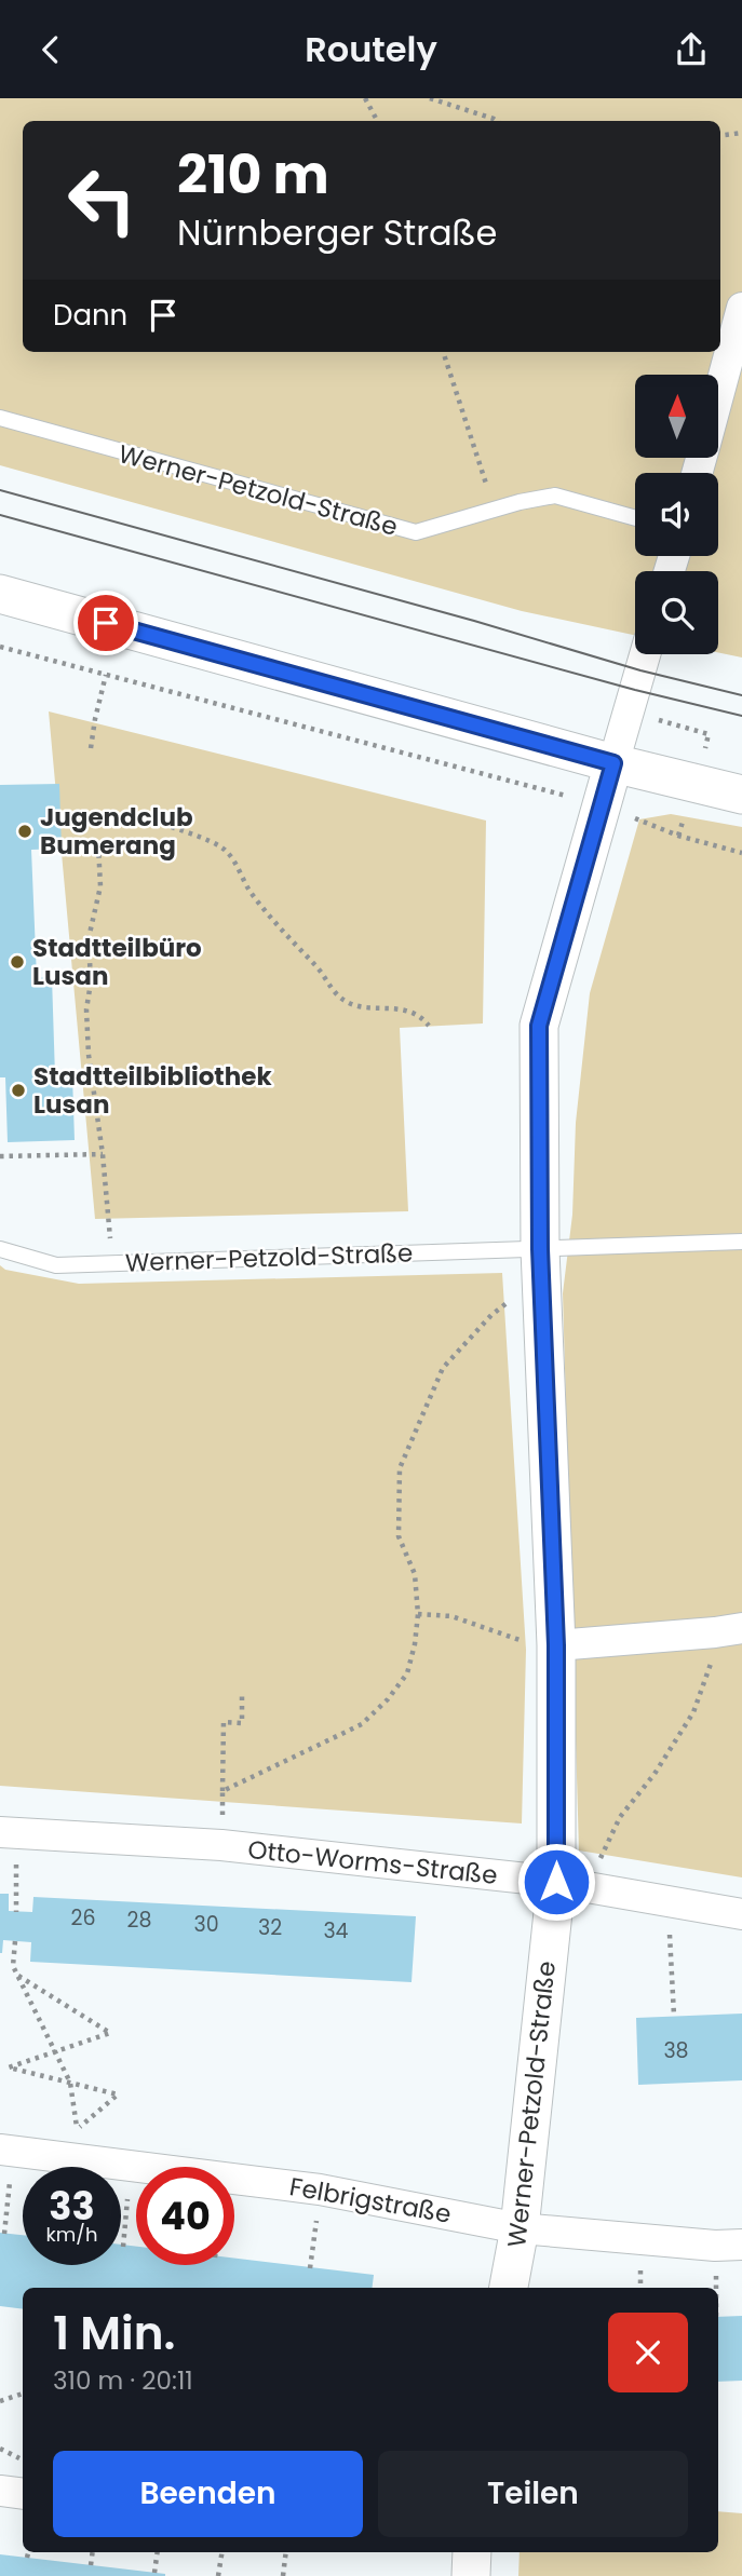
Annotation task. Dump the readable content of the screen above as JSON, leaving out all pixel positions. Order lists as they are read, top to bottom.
{
  "streets": {
    "street": ["Werner-Petzold-Straße", "Otto-Worms-Straße", "Felbrigstraße"]
  },
  "crossings": [
    ["Werner-Petzold-Straße", "Otto-Worms-Straße"],
    ["Werner-Petzold-Straße", "Felbrigstraße"]
  ],
  "places": ["Jugendclub Bumerang", "Stadtteilbüro Lusan", "Stadtteilbibliothek Lusan"],
  "house_numbers": [
    "26",
    "28",
    "30",
    "32",
    "34",
    "38"
  ],
  "north": "top",
  "page": {
    "header": "Routely",
    "turn": ["210 m", "Nürnberger Straße"],
    "then": "Dann",
    "speed": "33 km/h",
    "limit": "40",
    "heading": ["1 Min.", "310 m · 20:11"],
    "buttons": ["Beenden", "Teilen"]
  }
}
